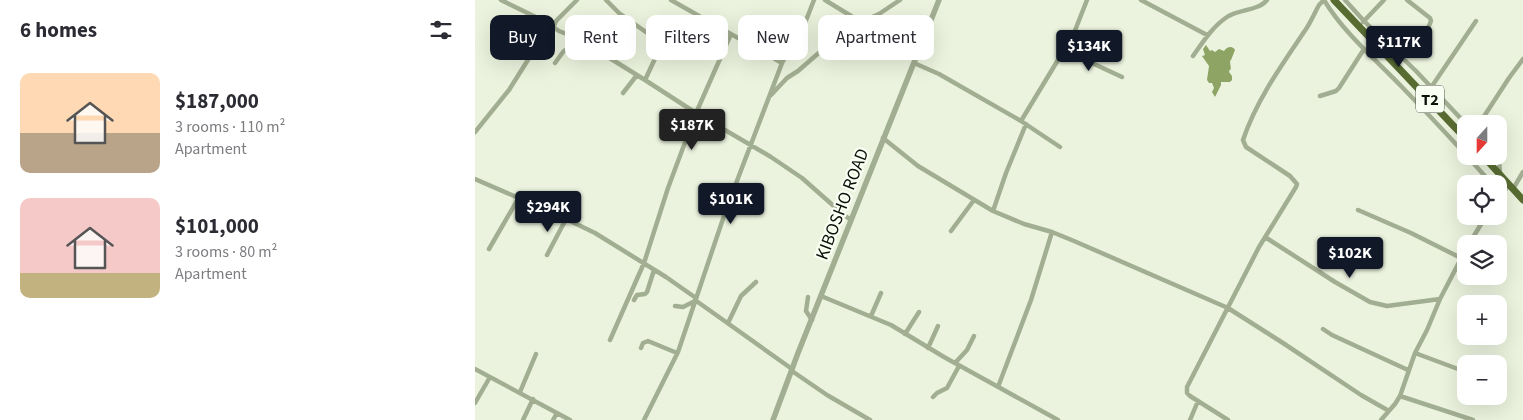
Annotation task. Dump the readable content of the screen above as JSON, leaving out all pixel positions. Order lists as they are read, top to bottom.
{
  "streets": {
    "highway": ["T2"],
    "street": ["KIBOSHO ROAD"]
  },
  "north": "bottom",
  "page": {
    "heading": "6 homes",
    "chip": [
      "Buy",
      "Rent",
      "Filters",
      "New",
      "Apartment"
    ],
    "price": [
      "$117K",
      "$134K",
      "$187K",
      "$101K",
      "$294K",
      "$102K"
    ],
    "list": [
      {
        "name": "$187,000",
        "note": "3 rooms · 110 m² · Apartment"
      },
      {
        "name": "$101,000",
        "note": "3 rooms · 80 m² · Apartment"
      }
    ],
    "map_buttons": ["+", "−"]
  }
}
